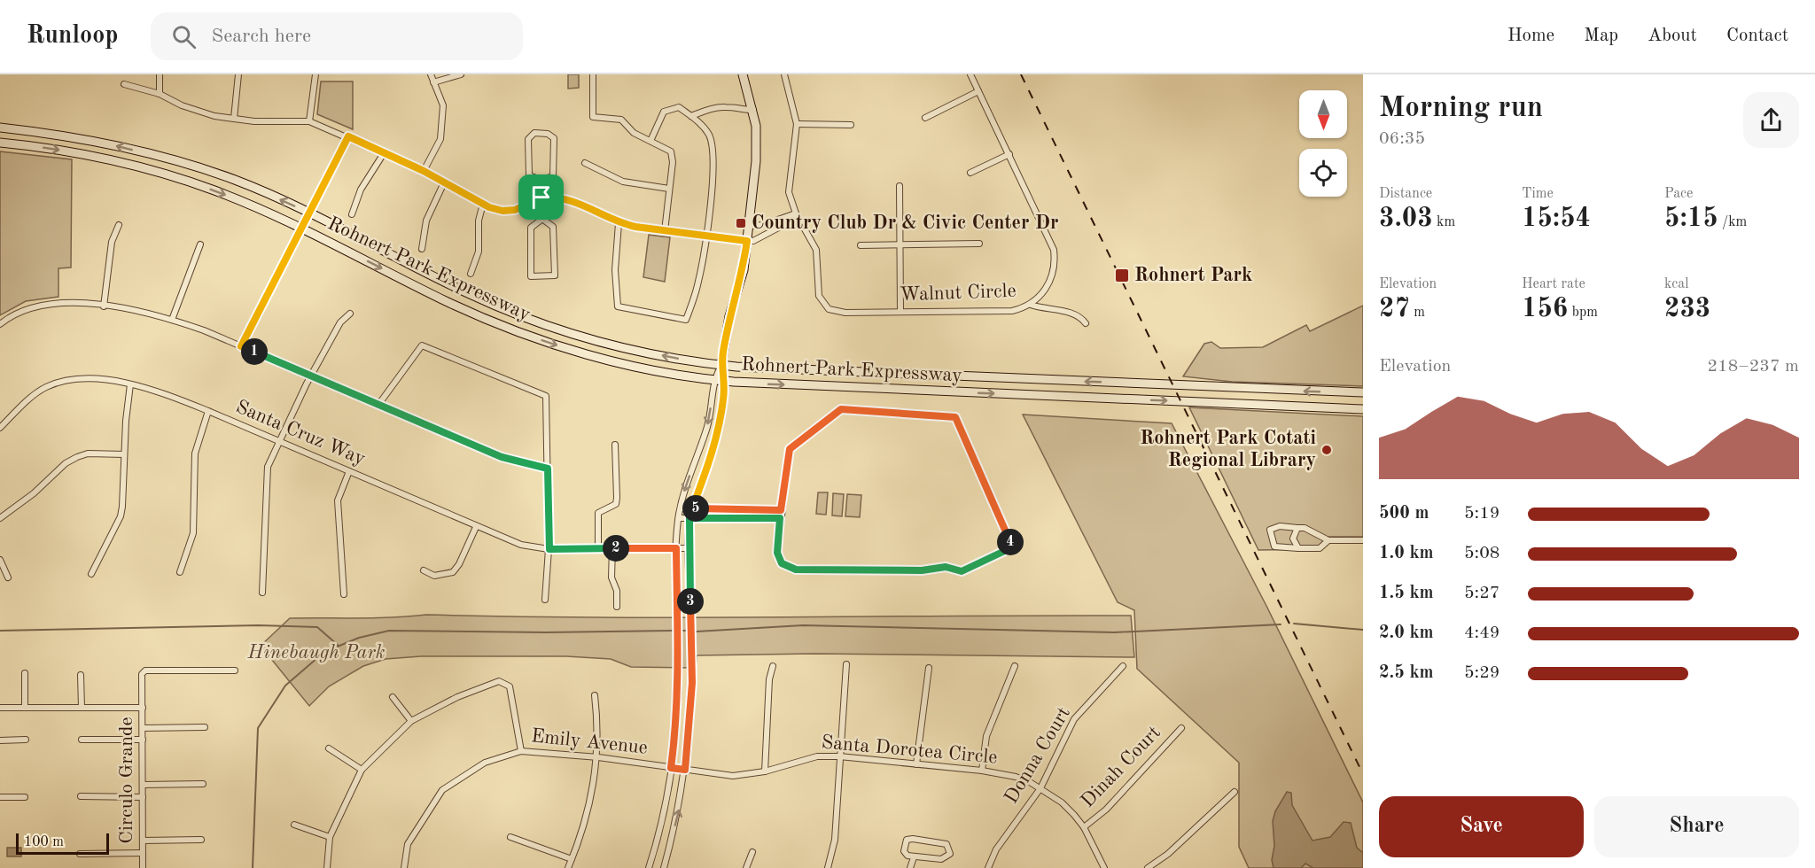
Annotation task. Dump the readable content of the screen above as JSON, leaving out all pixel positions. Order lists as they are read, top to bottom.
{
  "streets": {
    "main road": ["Rohnert Park Expressway"],
    "street": [
      "Walnut Circle",
      "Santa Cruz Way",
      "Emily Avenue",
      "Santa Dorotea Circle",
      "Donna Court",
      "Dinah Court",
      "Circulo Grande"
    ]
  },
  "crossings": [
    ["Emily Avenue", "Santa Dorotea Circle"],
    ["Santa Dorotea Circle", "Donna Court"],
    ["Santa Dorotea Circle", "Dinah Court"]
  ],
  "parks": ["Hinebaugh Park"],
  "places": {
    "transit": ["Country Club Dr & Civic Center Dr", "Rohnert Park"],
    "other": ["Rohnert Park Cotati Regional Library"]
  },
  "scale_bar": "100 m",
  "north": "bottom",
  "page": {
    "header": "Runloop",
    "search": "Search here",
    "nav": [
      "Home",
      "Map",
      "About",
      "Contact"
    ],
    "heading": ["Morning run", "06:35"],
    "stats": [
      ["Distance", "3.03 km"],
      ["Time", "15:54"],
      ["Pace", "5:15 /km"],
      ["Elevation", "27 m"],
      ["Heart rate", "156 bpm"],
      ["kcal", "233"]
    ],
    "pins": [
      "1",
      "5",
      "4",
      "2",
      "3"
    ],
    "chart": ["Elevation", "218–237 m"],
    "list": [
      {
        "name": "500 m",
        "note": "5:19"
      },
      {
        "name": "1.0 km",
        "note": "5:08"
      },
      {
        "name": "1.5 km",
        "note": "5:27"
      },
      {
        "name": "2.0 km",
        "note": "4:49"
      },
      {
        "name": "2.5 km",
        "note": "5:29"
      }
    ],
    "buttons": ["Save", "Share"],
    "scale": "100 m"
  }
}
